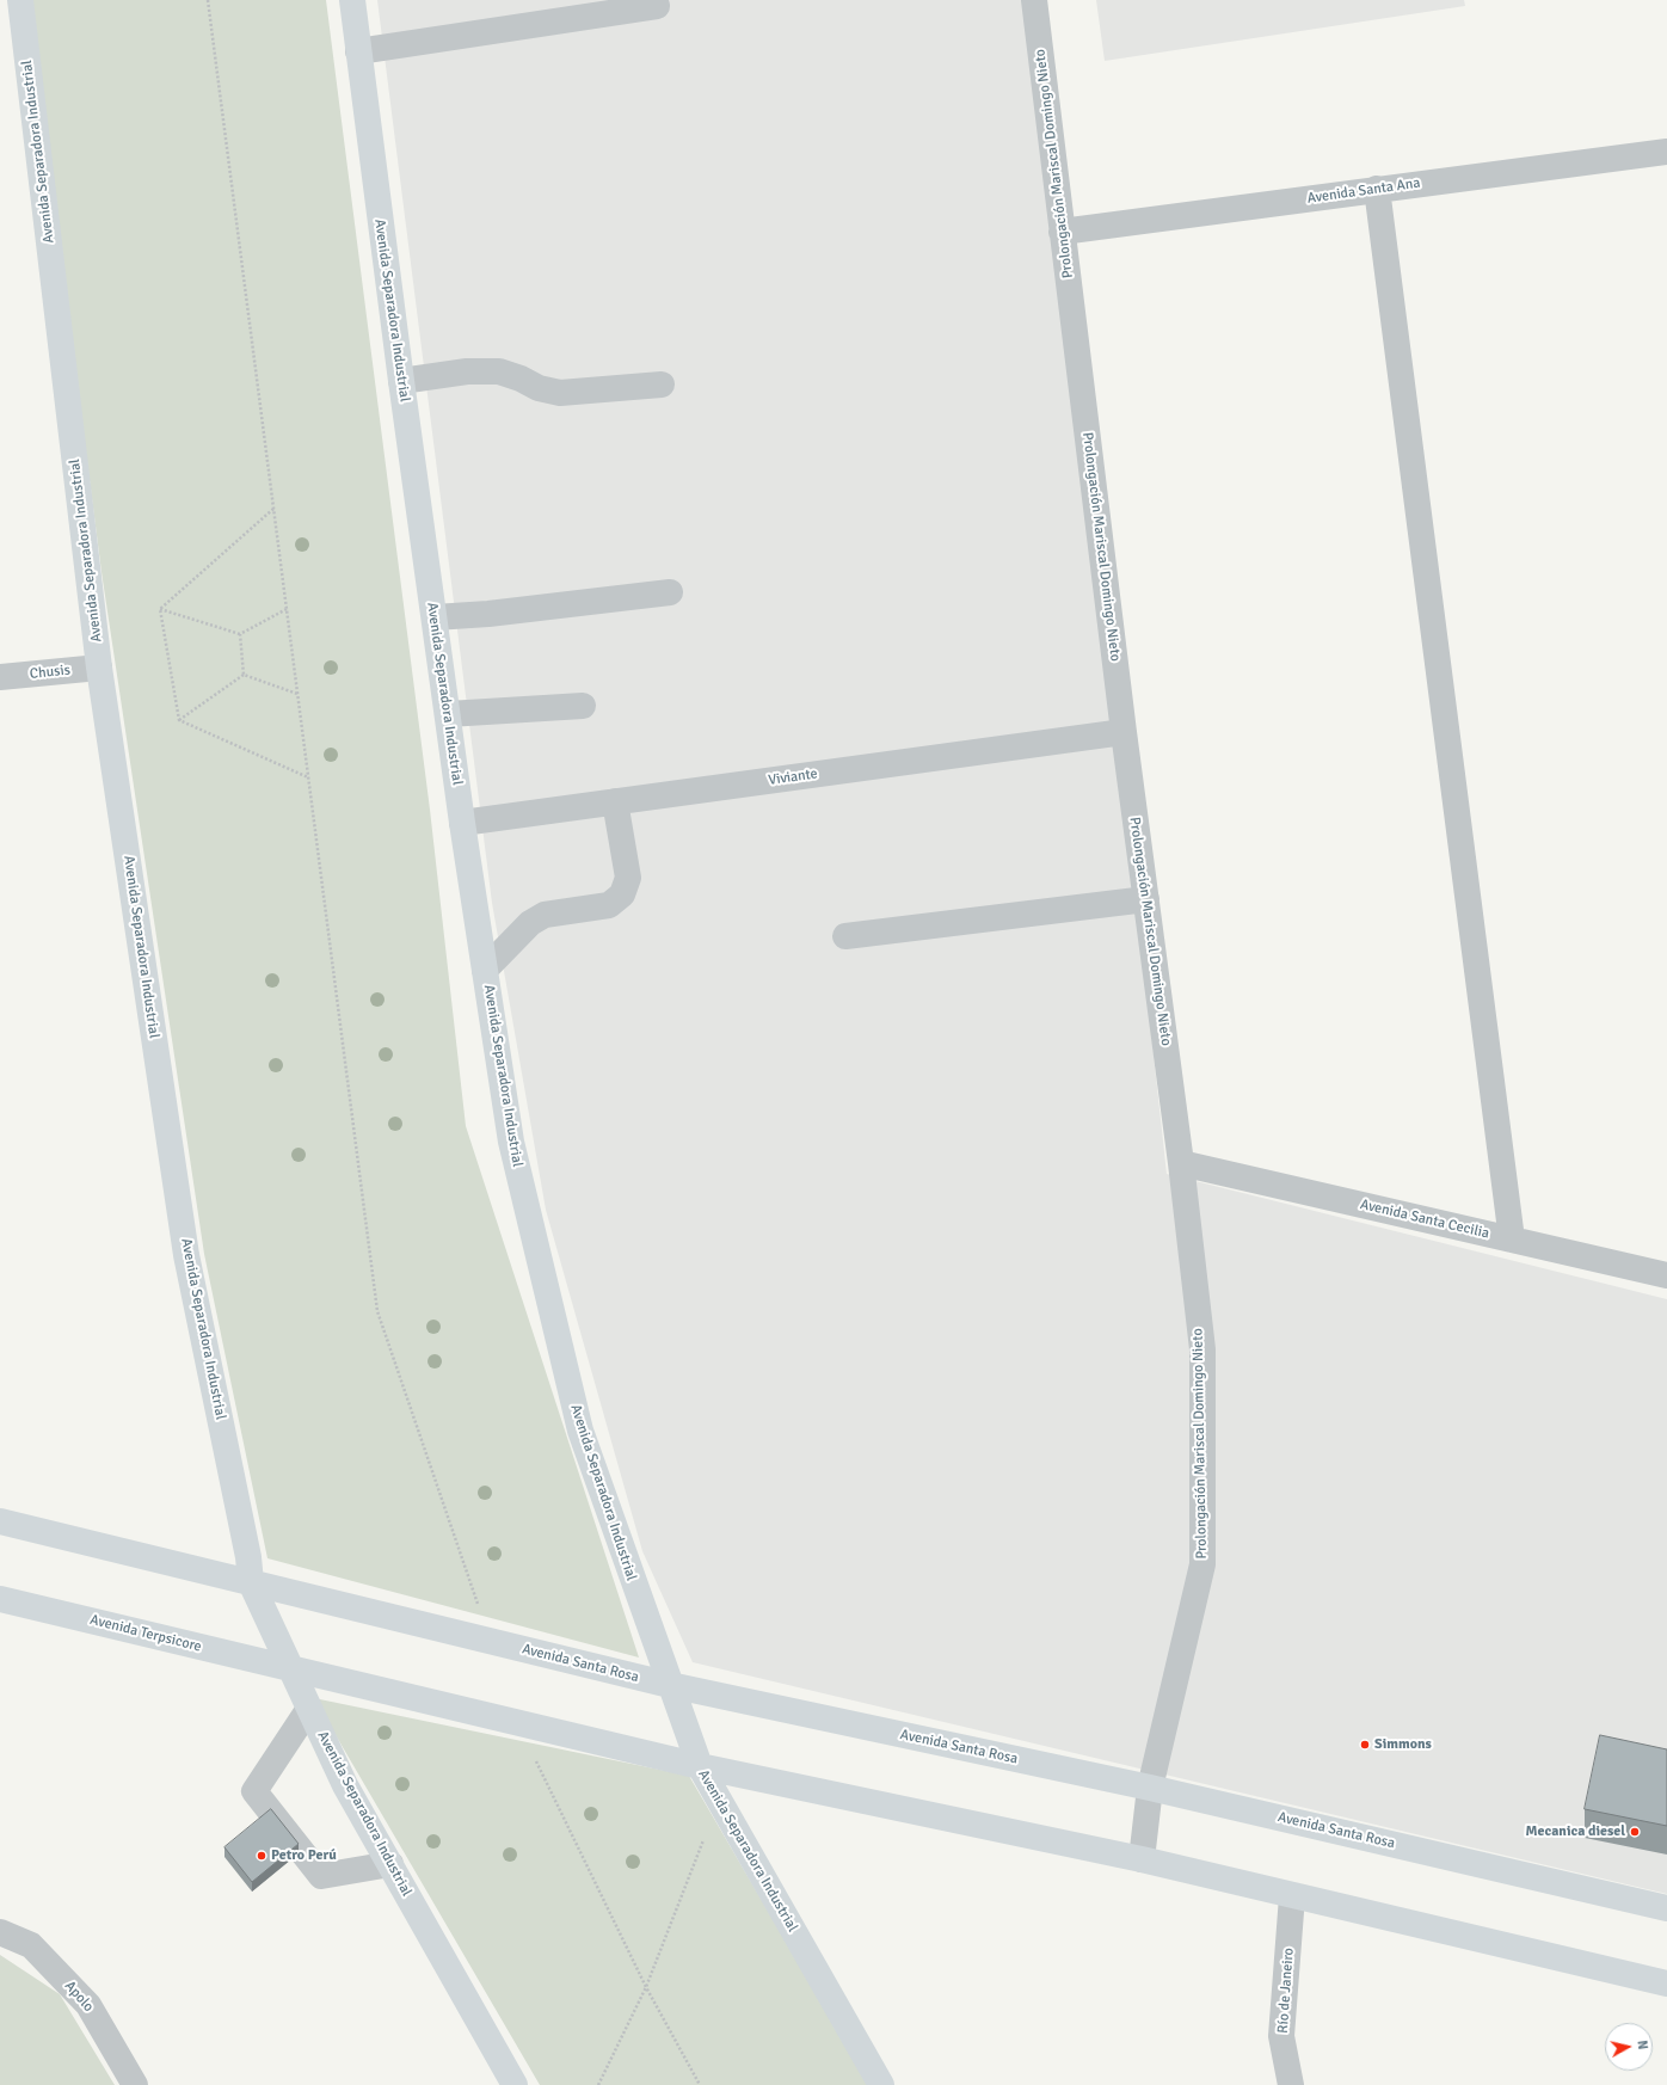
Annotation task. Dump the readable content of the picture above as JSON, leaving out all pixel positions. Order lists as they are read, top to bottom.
{
  "streets": {
    "main road": ["Avenida Separadora Industrial", "Avenida Terpsicore", "Avenida Santa Rosa"],
    "street": [
      "Prolongación Mariscal Domingo Nieto",
      "Avenida Santa Ana",
      "Chusis",
      "Viviante",
      "Avenida Santa Cecilia",
      "Río de Janeiro",
      "Apolo"
    ]
  },
  "crossings": [
    ["Avenida Separadora Industrial", "Chusis"],
    ["Avenida Separadora Industrial", "Viviante"],
    ["Avenida Separadora Industrial", "Avenida Terpsicore"],
    ["Avenida Separadora Industrial", "Avenida Santa Rosa"],
    ["Prolongación Mariscal Domingo Nieto", "Avenida Santa Ana"],
    ["Prolongación Mariscal Domingo Nieto", "Viviante"],
    ["Prolongación Mariscal Domingo Nieto", "Avenida Santa Cecilia"],
    ["Prolongación Mariscal Domingo Nieto", "Avenida Santa Rosa"]
  ],
  "places": ["Simmons", "Mecanica diesel", "Petro Perú"],
  "north": "right"
}
